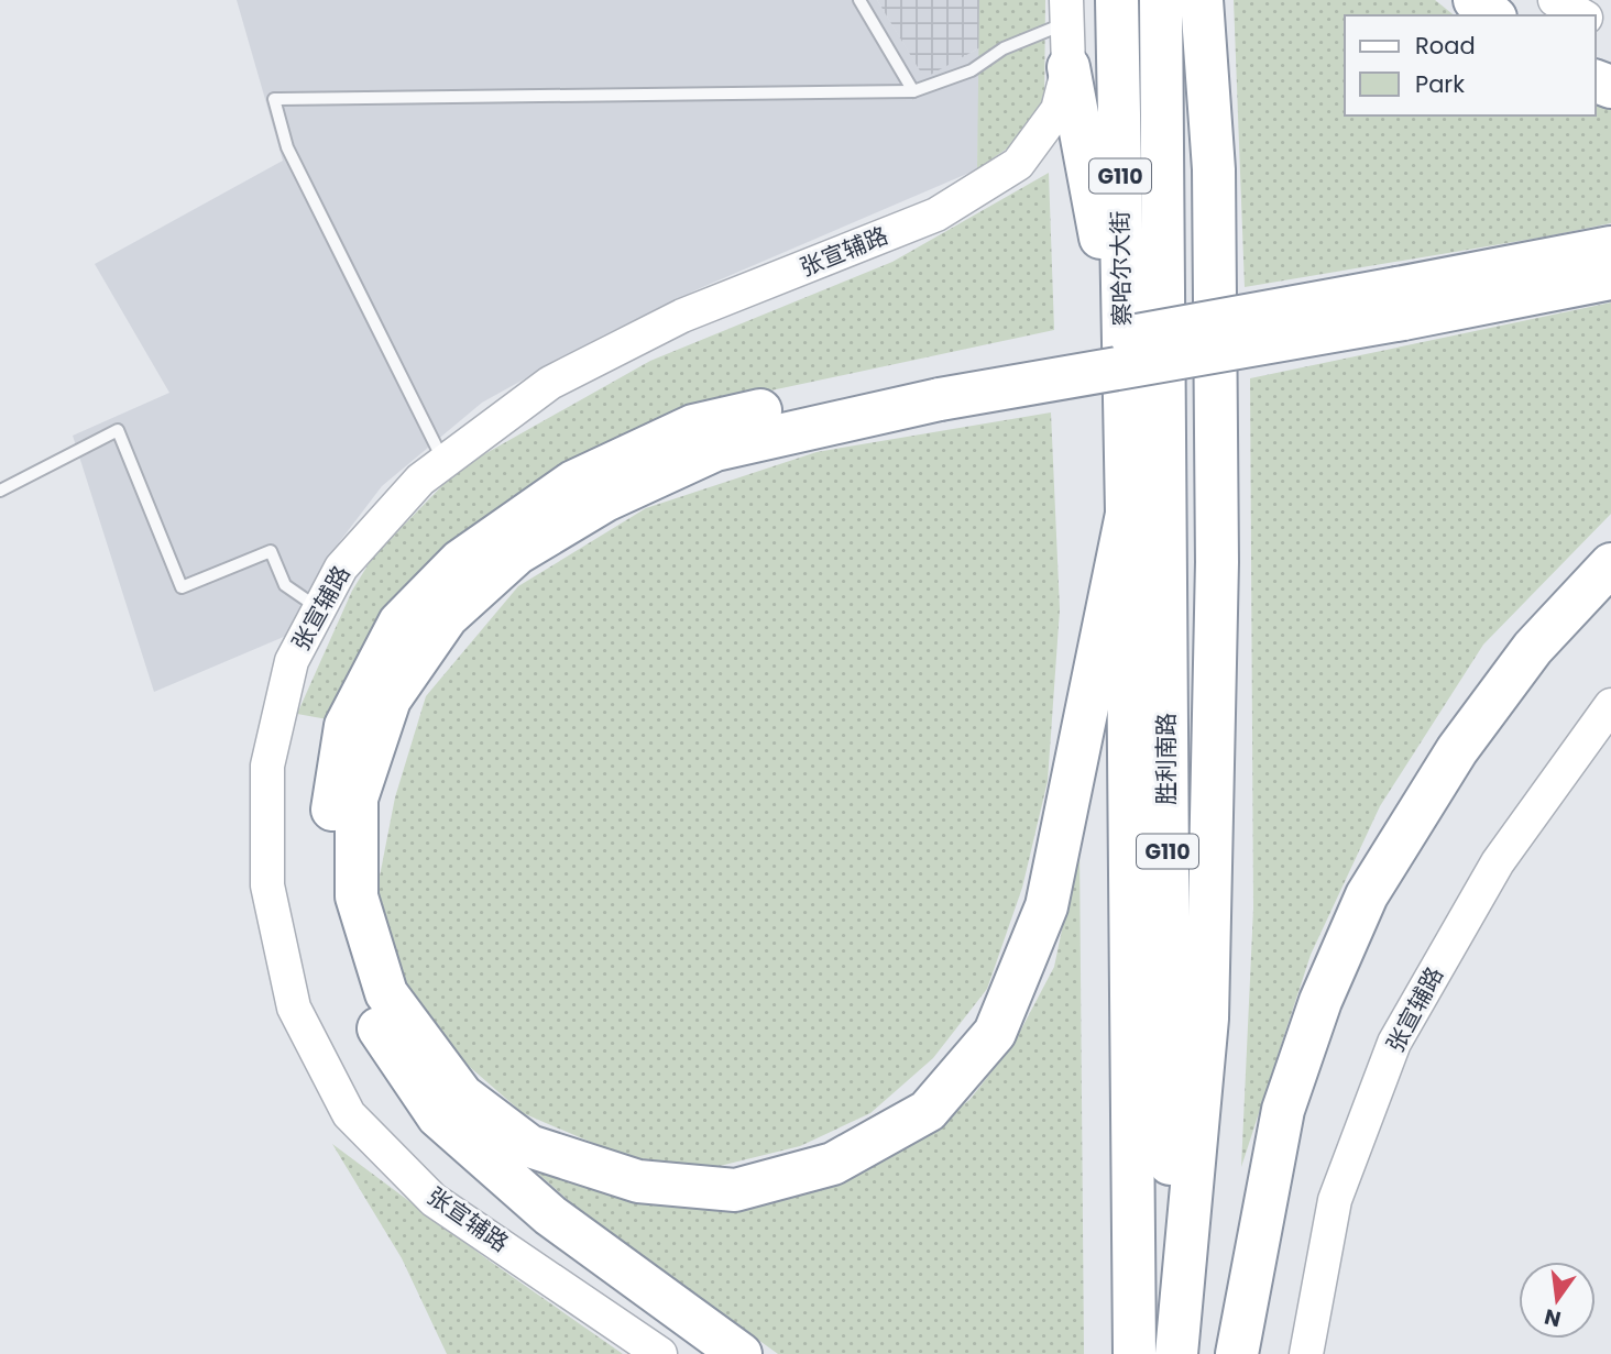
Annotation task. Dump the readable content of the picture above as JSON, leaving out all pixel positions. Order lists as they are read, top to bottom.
{
  "streets": {
    "highway": ["G110", "察哈尔大街", "胜利南路"],
    "main road": ["张宣辅路"]
  },
  "crossings": [
    ["察哈尔大街", "胜利南路"]
  ],
  "legend": ["Road", "Park"],
  "north": "bottom"
}
